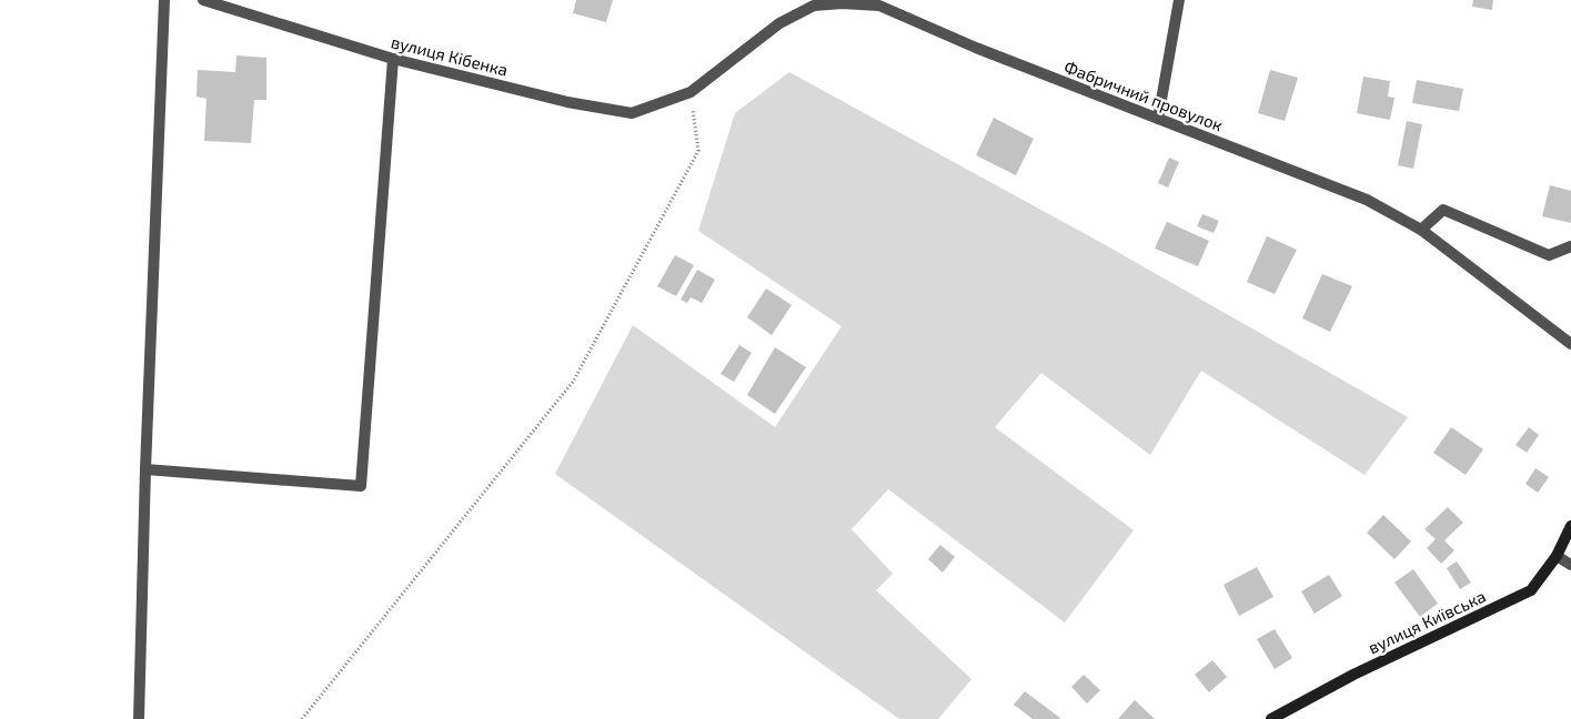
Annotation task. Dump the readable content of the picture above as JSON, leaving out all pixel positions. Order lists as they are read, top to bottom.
{
  "streets": {
    "street": ["вулиця Кібенка", "Фабричний провулок", "вулиця Київська"]
  },
  "crossings": [
    ["вулиця Кібенка", "Фабричний провулок"]
  ]
}
